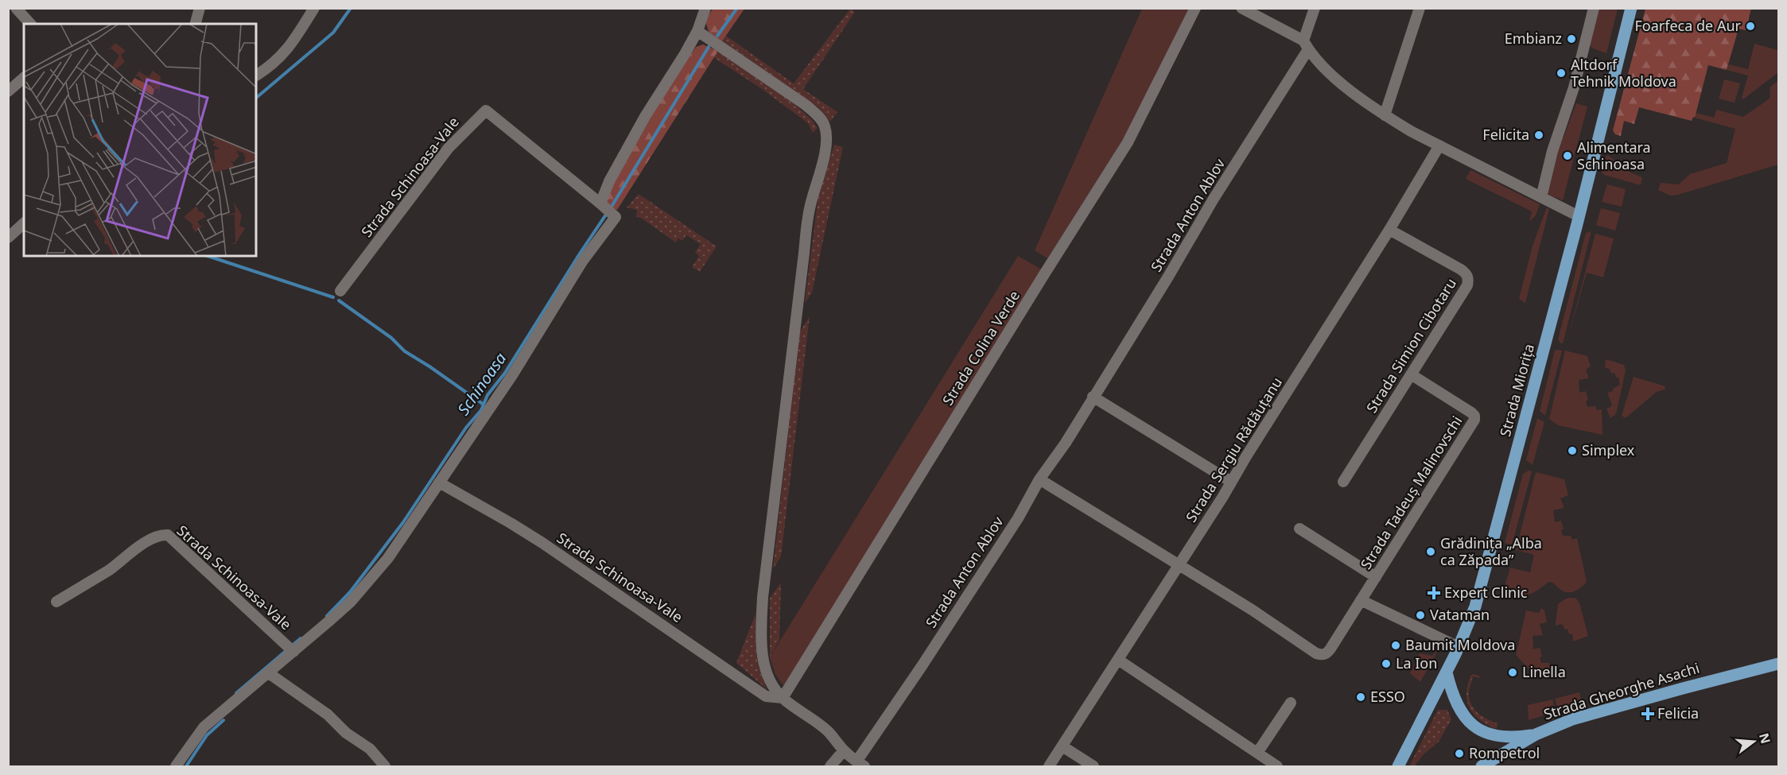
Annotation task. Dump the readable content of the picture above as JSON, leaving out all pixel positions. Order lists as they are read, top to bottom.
{
  "streets": {
    "main road": ["Strada Miorița", "Strada Gheorghe Asachi"],
    "street": [
      "Strada Schinoasa-Vale",
      "Strada Anton Ablov",
      "Strada Simion Cibotaru",
      "Strada Colina Verde",
      "Strada Sergiu Rădăuțanu",
      "Strada Tadeuș Malinovschi"
    ]
  },
  "crossings": [
    ["Strada Schinoasa-Vale", "Strada Colina Verde"],
    ["Strada Simion Cibotaru", "Strada Sergiu Rădăuțanu"],
    ["Strada Simion Cibotaru", "Strada Tadeuș Malinovschi"],
    ["Strada Sergiu Rădăuțanu", "Strada Tadeuș Malinovschi"]
  ],
  "water": ["Schinoasa"],
  "places": {
    "other": [
      "Foarfeca de Aur",
      "Embianz",
      "Altdorf Tehnik Moldova",
      "Felicita",
      "Alimentara Schinoasa",
      "Simplex",
      "Grădinița „Alba ca Zăpada”",
      "Vataman",
      "Baumit Moldova",
      "La Ion",
      "Linella",
      "ESSO",
      "Rompetrol"
    ],
    "health": ["Expert Clinic", "Felicia"]
  },
  "north": "right"
}
